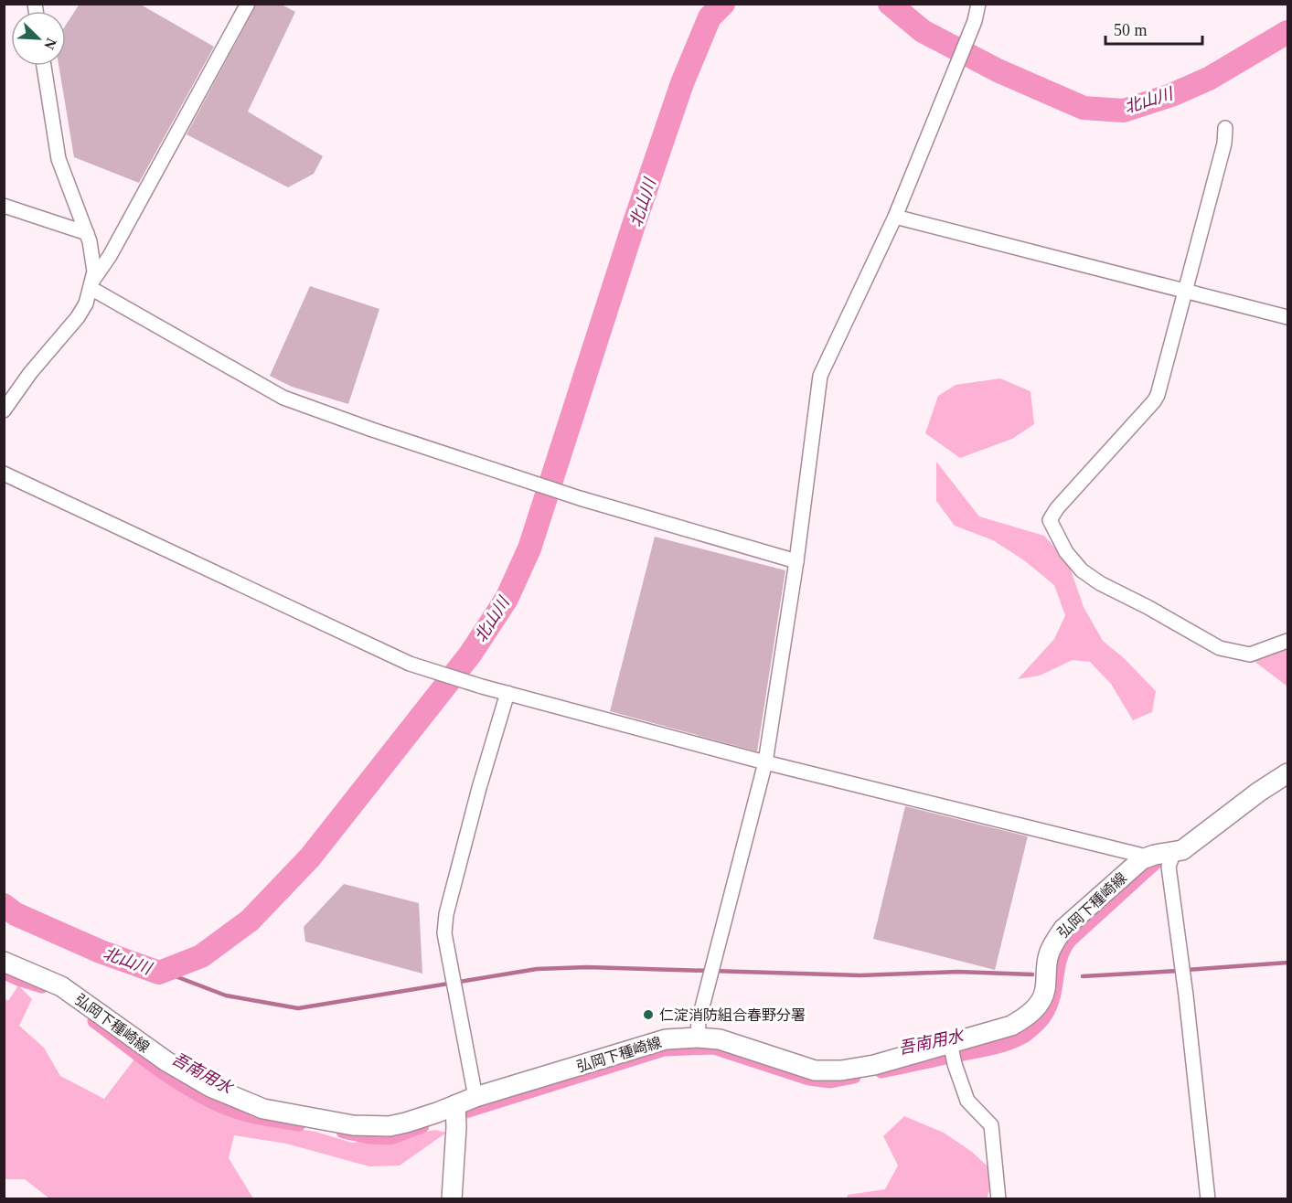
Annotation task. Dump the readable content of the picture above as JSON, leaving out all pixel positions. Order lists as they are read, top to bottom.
{
  "streets": {
    "main road": ["弘岡下種崎線"]
  },
  "water": ["北山川", "吾南用水"],
  "places": ["仁淀消防組合春野分署"],
  "scale_bar": "50 m",
  "north": "bottom right"
}
